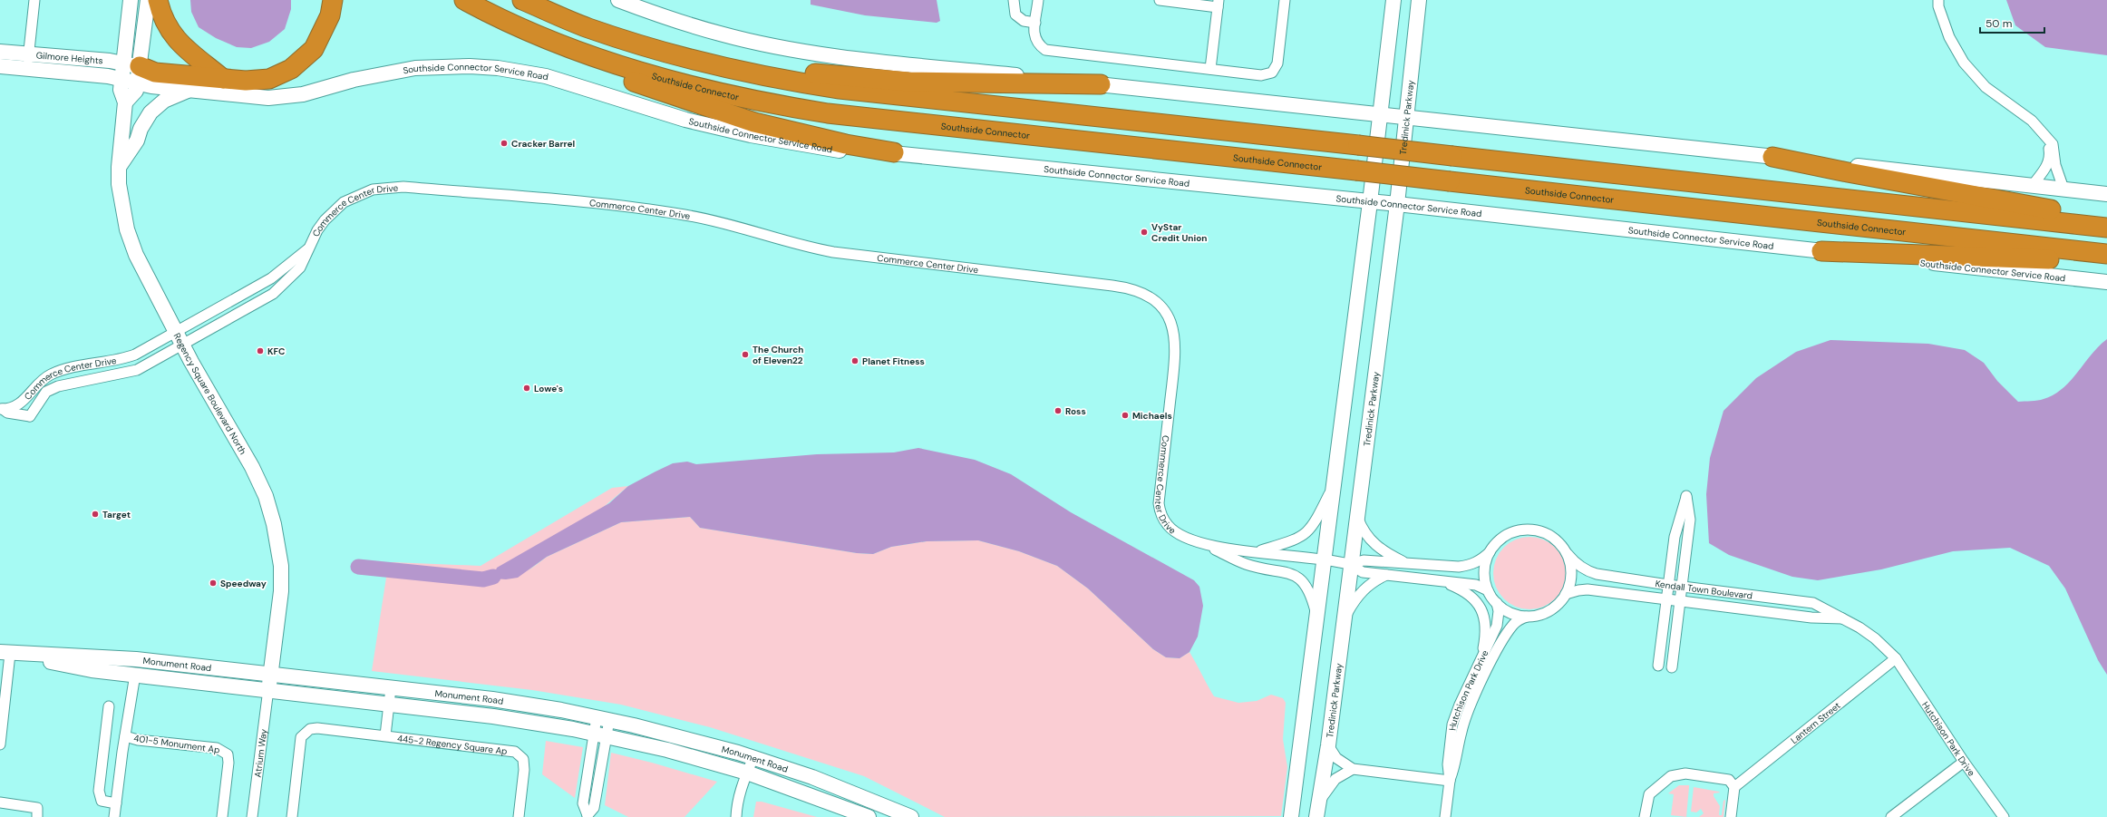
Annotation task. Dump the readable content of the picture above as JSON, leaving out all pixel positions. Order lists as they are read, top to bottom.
{
  "streets": {
    "highway": ["Southside Connector"],
    "street": [
      "Gilmore Heights",
      "Southside Connector Service Road",
      "Tredinick Parkway",
      "Commerce Center Drive",
      "Regency Square Boulevard North",
      "Kendall Town Boulevard",
      "Monument Road",
      "Hutchison Park Drive",
      "Lantern Street",
      "401-5 Monument Ap",
      "445-2 Regency Square Ap",
      "Atrium Way"
    ]
  },
  "crossings": [
    ["Gilmore Heights", "Southside Connector Service Road"],
    ["Gilmore Heights", "Regency Square Boulevard North"],
    ["Southside Connector Service Road", "Tredinick Parkway"],
    ["Southside Connector Service Road", "Regency Square Boulevard North"],
    ["Tredinick Parkway", "Commerce Center Drive"],
    ["Commerce Center Drive", "Regency Square Boulevard North"],
    ["Commerce Center Drive", "Kendall Town Boulevard"],
    ["Commerce Center Drive", "Hutchison Park Drive"],
    ["Regency Square Boulevard North", "Monument Road"],
    ["Regency Square Boulevard North", "Atrium Way"],
    ["Kendall Town Boulevard", "Hutchison Park Drive"],
    ["Kendall Town Boulevard", "Lantern Street"],
    ["Monument Road", "Atrium Way"],
    ["Hutchison Park Drive", "Lantern Street"]
  ],
  "places": [
    "Cracker Barrel",
    "VyStar Credit Union",
    "KFC",
    "The Church of Eleven22",
    "Planet Fitness",
    "Lowe's",
    "Ross",
    "Michaels",
    "Target",
    "Speedway"
  ],
  "scale_bar": "50 m"
}
